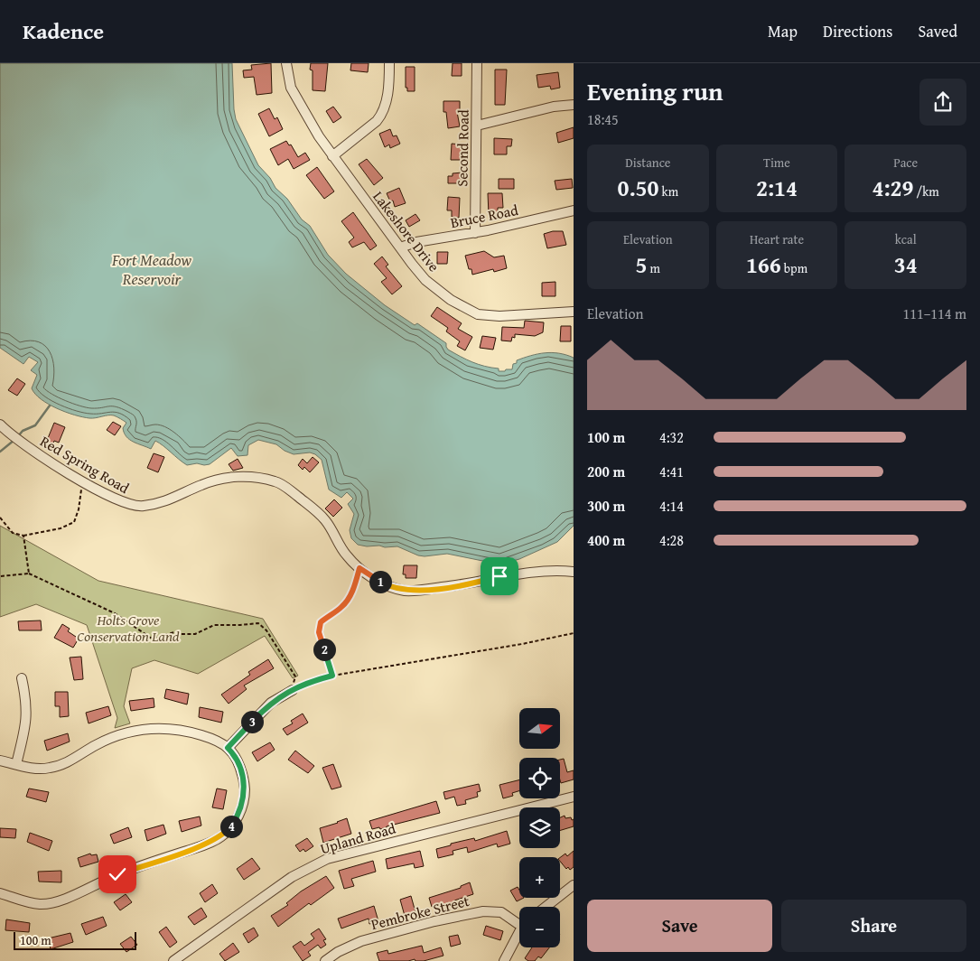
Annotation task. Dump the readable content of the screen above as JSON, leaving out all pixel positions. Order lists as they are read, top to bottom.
{
  "streets": {
    "street": [
      "Second Road",
      "Bruce Road",
      "Lakeshore Drive",
      "Red Spring Road",
      "Upland Road",
      "Pembroke Street"
    ]
  },
  "crossings": [
    ["Second Road", "Bruce Road"],
    ["Bruce Road", "Lakeshore Drive"]
  ],
  "water": ["Fort Meadow Reservoir"],
  "parks": ["Holts Grove Conservation Land"],
  "scale_bar": "100 m",
  "north": "right",
  "page": {
    "header": "Kadence",
    "nav": ["Map", "Directions", "Saved"],
    "heading": ["Evening run", "18:45"],
    "stats": [
      ["Distance", "0.50 km"],
      ["Time", "2:14"],
      ["Pace", "4:29 /km"],
      ["Elevation", "5 m"],
      ["Heart rate", "166 bpm"],
      ["kcal", "34"]
    ],
    "chart": ["Elevation", "111–114 m"],
    "list": [
      {
        "name": "100 m",
        "note": "4:32"
      },
      {
        "name": "200 m",
        "note": "4:41"
      },
      {
        "name": "300 m",
        "note": "4:14"
      },
      {
        "name": "400 m",
        "note": "4:28"
      }
    ],
    "pins": [
      "1",
      "2",
      "3",
      "4"
    ],
    "map_buttons": ["+", "−"],
    "buttons": ["Save", "Share"],
    "scale": "100 m"
  }
}
